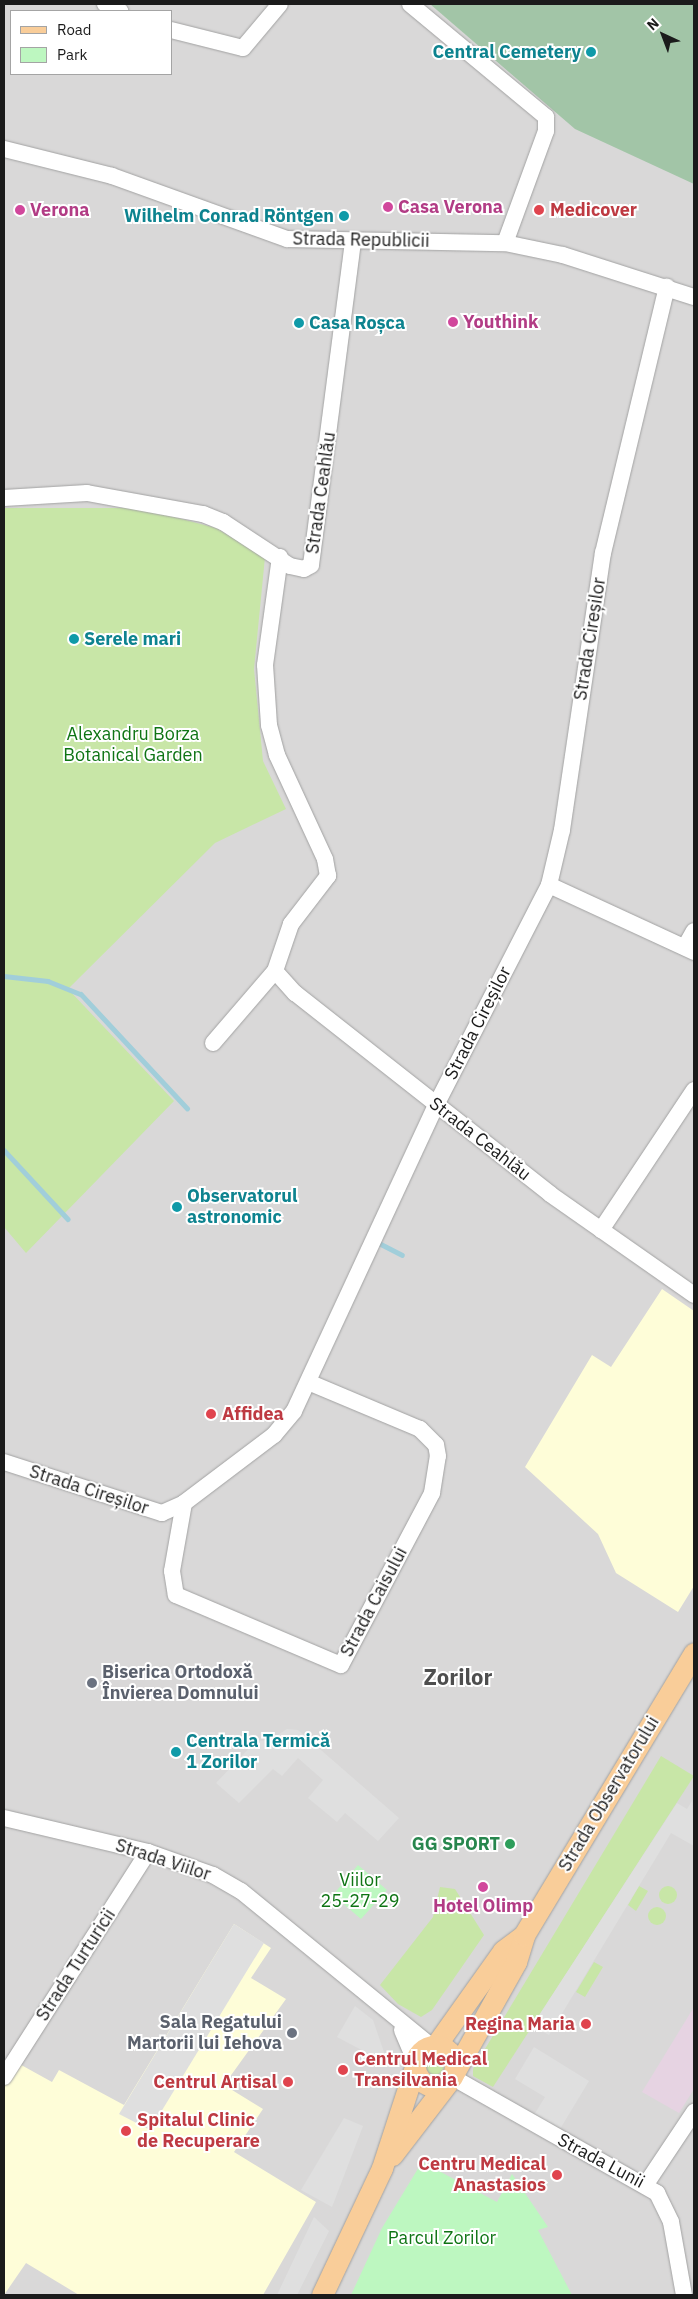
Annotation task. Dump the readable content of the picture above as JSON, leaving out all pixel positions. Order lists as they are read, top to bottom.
{
  "streets": {
    "main road": ["Strada Observatorului"],
    "street": [
      "Strada Republicii",
      "Strada Ceahlău",
      "Strada Cireșilor",
      "Strada Caisului",
      "Strada Viilor",
      "Strada Turturicii",
      "Strada Lunii"
    ]
  },
  "crossings": [
    ["Strada Republicii", "Strada Ceahlău"],
    ["Strada Republicii", "Strada Cireșilor"],
    ["Strada Ceahlău", "Strada Cireșilor"],
    ["Strada Cireșilor", "Strada Caisului"],
    ["Strada Observatorului", "Strada Viilor"],
    ["Strada Observatorului", "Strada Lunii"],
    ["Strada Viilor", "Strada Turturicii"],
    ["Strada Viilor", "Strada Lunii"]
  ],
  "districts": ["Zorilor"],
  "parks": ["Alexandru Borza Botanical Garden", "Viilor 25-27-29", "Parcul Zorilor"],
  "places": [
    "Central Cemetery",
    "Casa Verona",
    "Verona",
    "Medicover",
    "Wilhelm Conrad Röntgen",
    "Youthink",
    "Casa Roșca",
    "Serele mari",
    "Observatorul astronomic",
    "Affidea",
    "Biserica Ortodoxă Învierea Domnului",
    "Centrala Termică 1 Zorilor",
    "GG SPORT",
    "Hotel Olimp",
    "Regina Maria",
    "Sala Regatului Martorii lui Iehova",
    "Centrul Medical Transilvania",
    "Centrul Artisal",
    "Spitalul Clinic de Recuperare",
    "Centru Medical Anastasios"
  ],
  "legend": ["Road", "Park"],
  "north": "top left"
}
